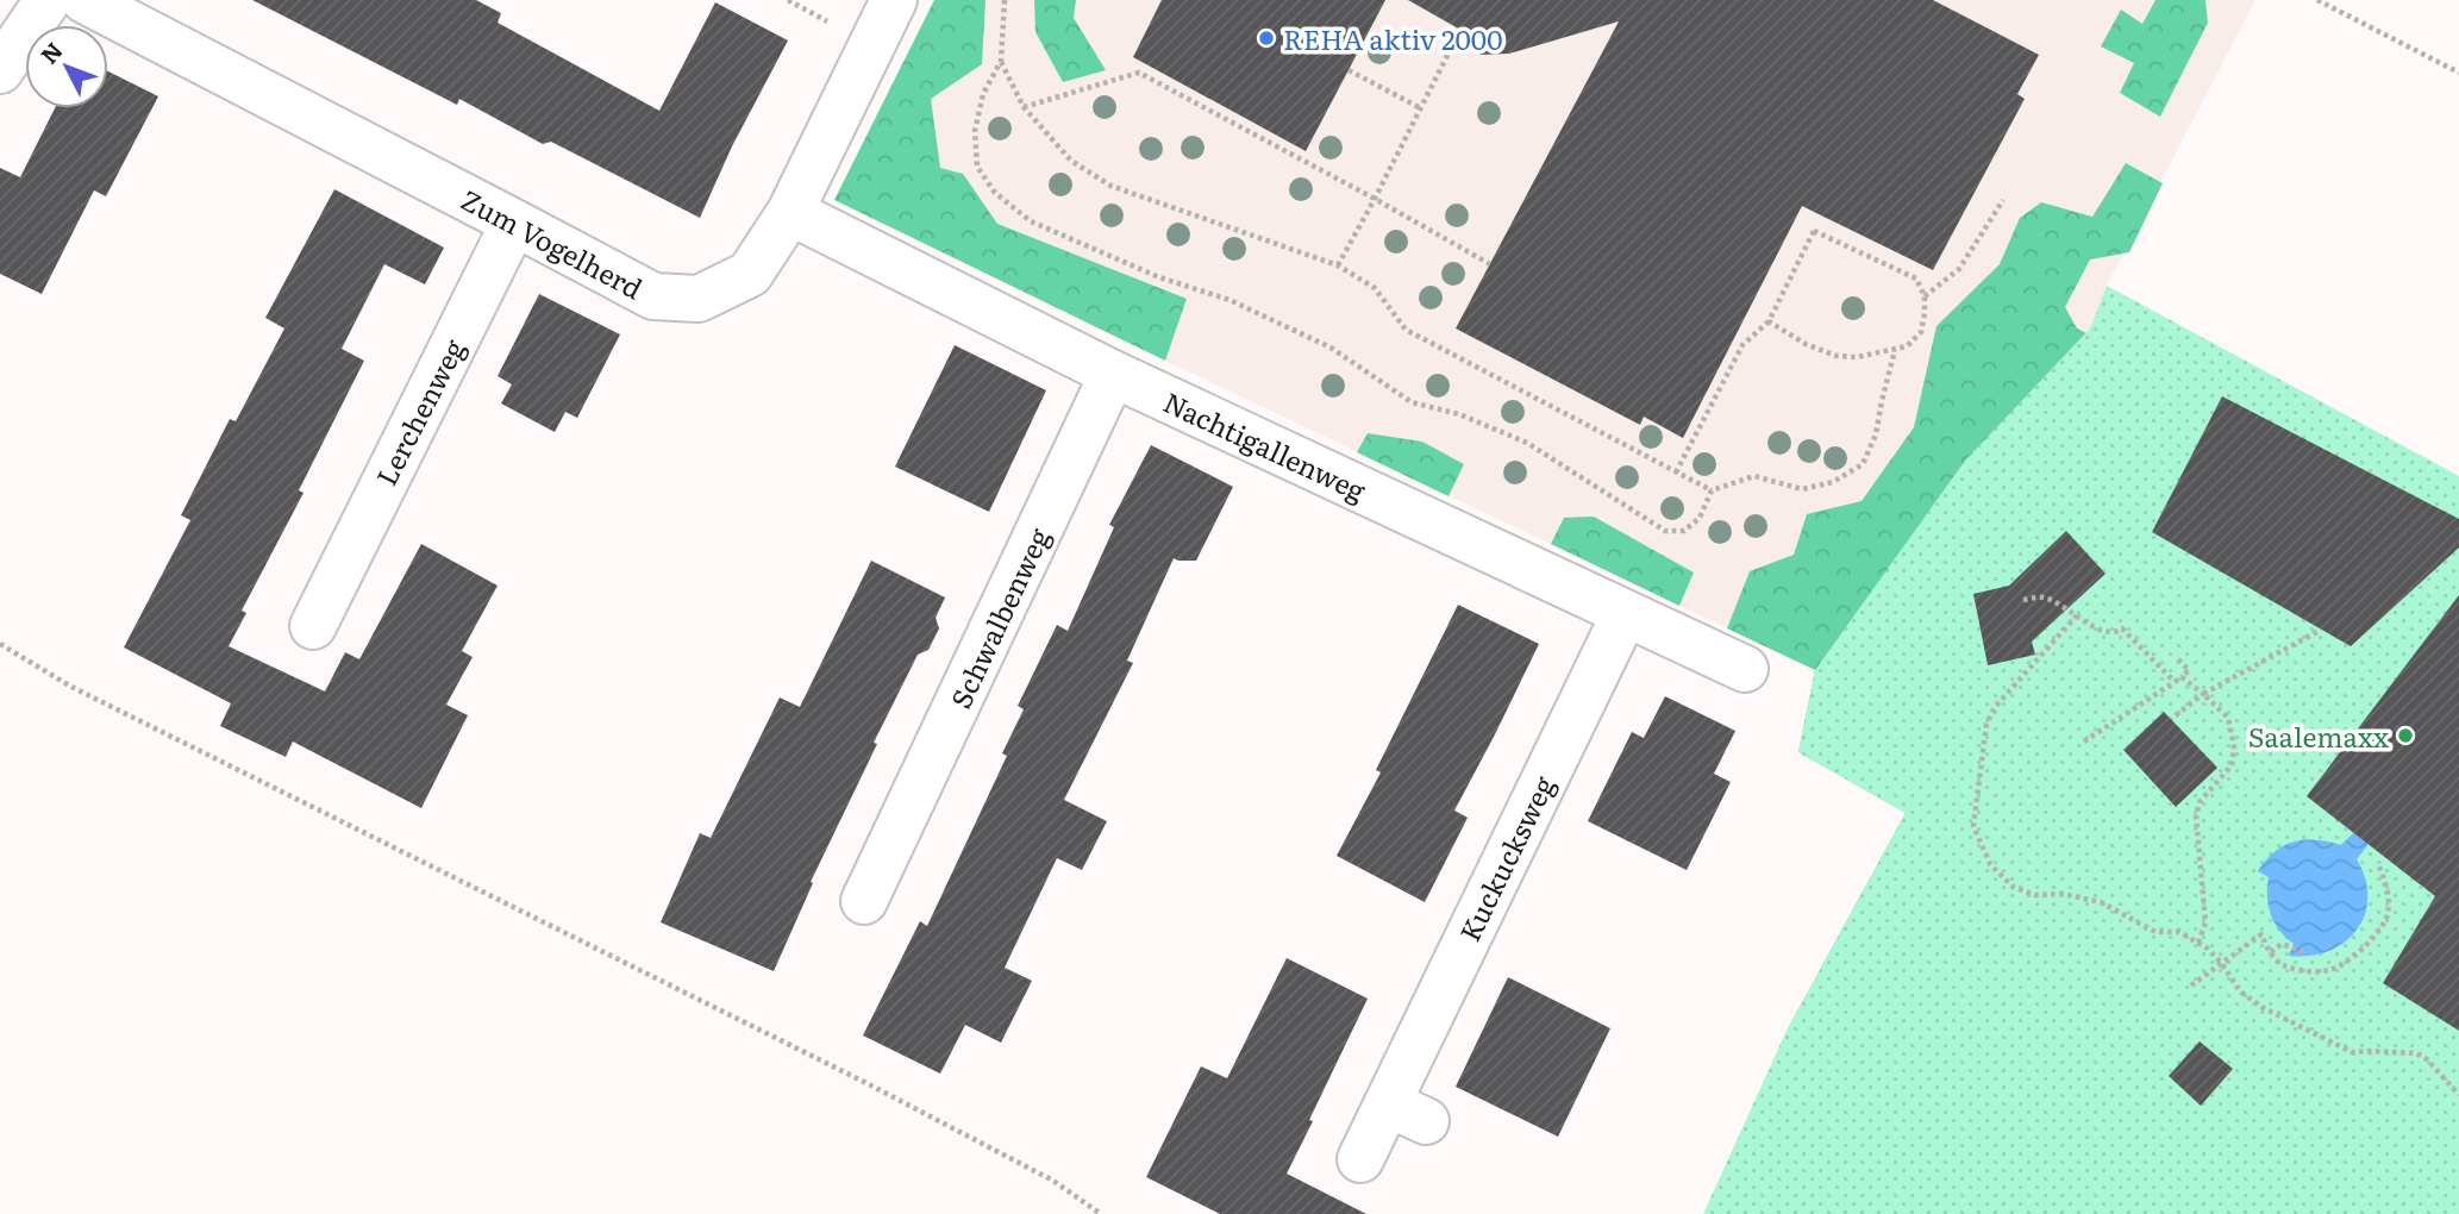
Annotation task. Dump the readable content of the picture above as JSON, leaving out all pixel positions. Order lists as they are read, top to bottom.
{
  "streets": {
    "street": [
      "Zum Vogelherd",
      "Lerchenweg",
      "Nachtigallenweg",
      "Schwalbenweg",
      "Kuckucksweg"
    ]
  },
  "crossings": [
    ["Zum Vogelherd", "Lerchenweg"],
    ["Zum Vogelherd", "Nachtigallenweg"],
    ["Nachtigallenweg", "Schwalbenweg"],
    ["Nachtigallenweg", "Kuckucksweg"]
  ],
  "places": ["REHA aktiv 2000", "Saalemaxx"],
  "north": "top left"
}
